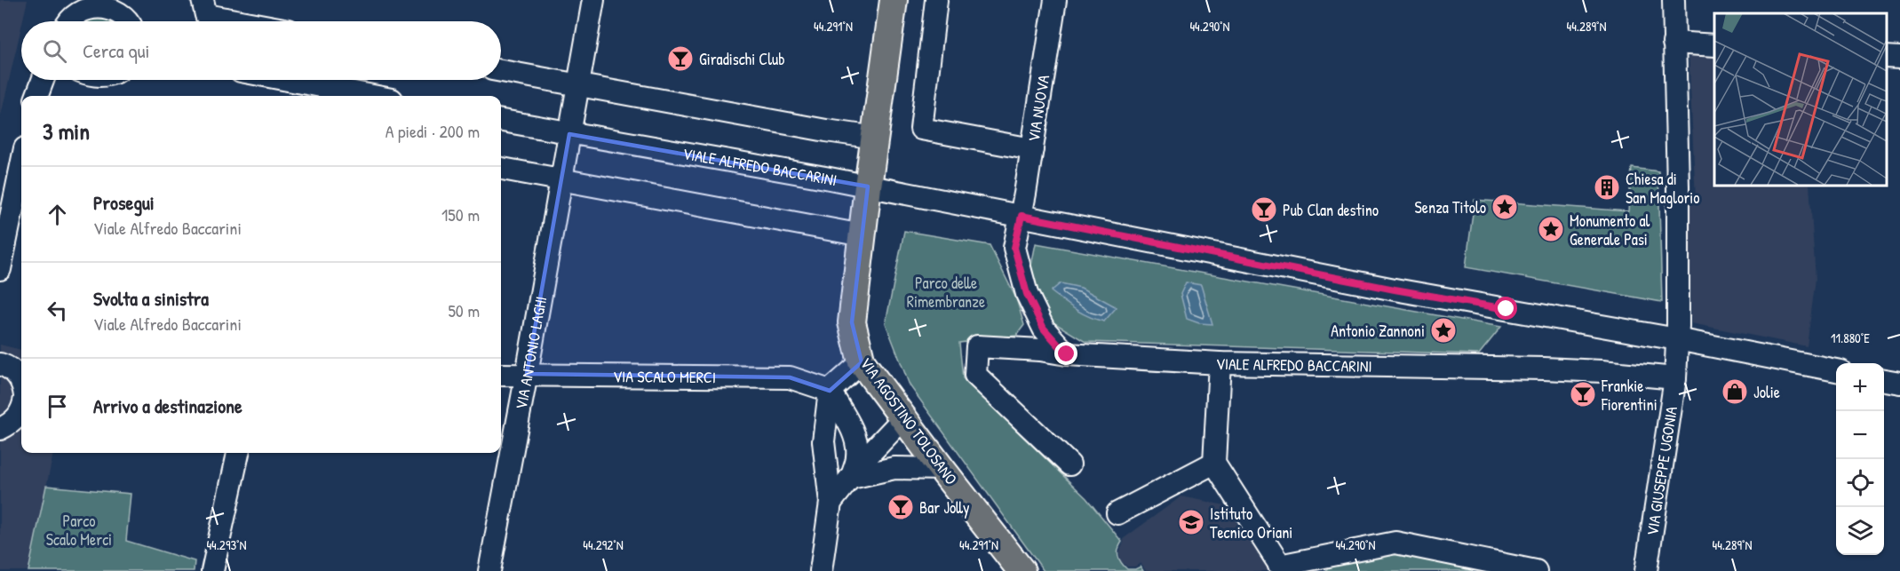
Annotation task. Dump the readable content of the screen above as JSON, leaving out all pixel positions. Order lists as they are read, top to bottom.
{
  "streets": {
    "main road": ["VIA AGOSTINO TOLOSANO"],
    "street": [
      "VIA NUOVA",
      "VIALE ALFREDO BACCARINI",
      "VIA ANTONIO LAGHI",
      "VIA SCALO MERCI",
      "VIA GIUSEPPE UGONIA"
    ]
  },
  "crossings": [
    ["VIA NUOVA", "VIALE ALFREDO BACCARINI"],
    ["VIALE ALFREDO BACCARINI", "VIA ANTONIO LAGHI"],
    ["VIALE ALFREDO BACCARINI", "VIA AGOSTINO TOLOSANO"],
    ["VIALE ALFREDO BACCARINI", "VIA GIUSEPPE UGONIA"],
    ["VIA ANTONIO LAGHI", "VIA SCALO MERCI"]
  ],
  "parks": ["Parco delle Rimembranze", "Parco Scalo Merci"],
  "places": {
    "bar": [
      "Giradischi Club",
      "Pub Clan destino",
      "Frankie Fiorentini",
      "Bar Jolly"
    ],
    "building": ["Chiesa di San Maglorio"],
    "place": ["Senza Titolo", "Monumento al Generale Pasi", "Antonio Zannoni"],
    "shop": ["Jolie"],
    "school or university": ["Istituto Tecnico Oriani"]
  },
  "page": {
    "search": "Cerca qui",
    "heading": ["3 min", "A piedi · 200 m"],
    "list": [
      ["Prosegui", "Viale Alfredo Baccarini", "150 m"],
      ["Svolta a sinistra", "Viale Alfredo Baccarini", "50 m"],
      "Arrivo a destinazione"
    ],
    "map_buttons": ["+", "−"]
  },
  "coordinates": [
    "44.291°N",
    "44.290°N",
    "44.289°N",
    "11.880°E",
    "44.293°N",
    "44.292°N"
  ]
}
